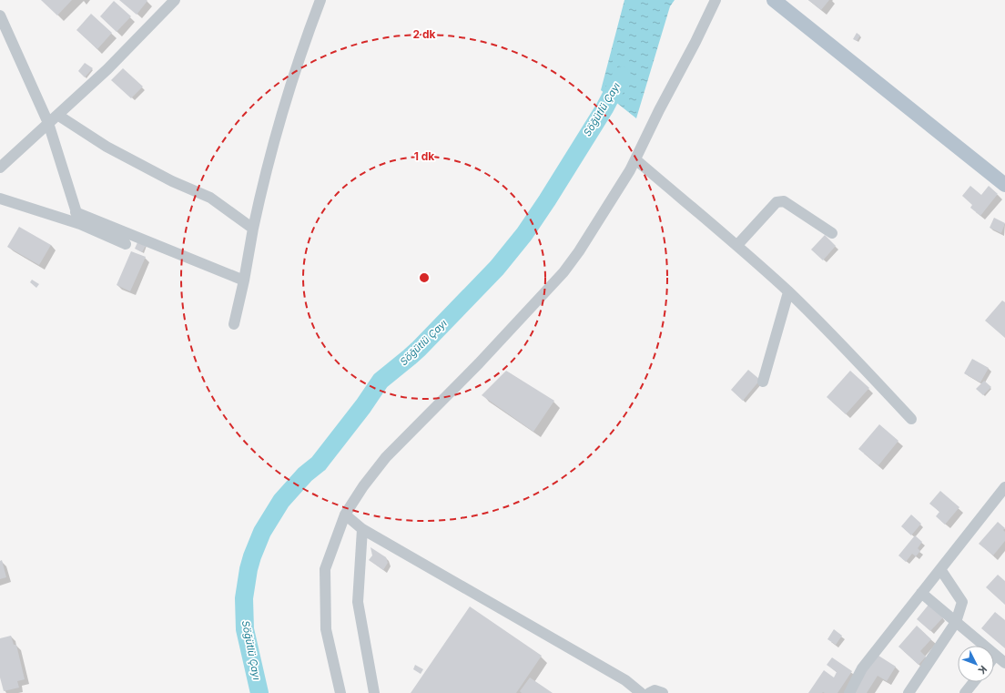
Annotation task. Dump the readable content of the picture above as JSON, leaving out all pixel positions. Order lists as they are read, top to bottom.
{
  "water": ["Söğütlü Çayı"],
  "north": "bottom right",
  "rings": ["2 dk", "1 dk"]
}
